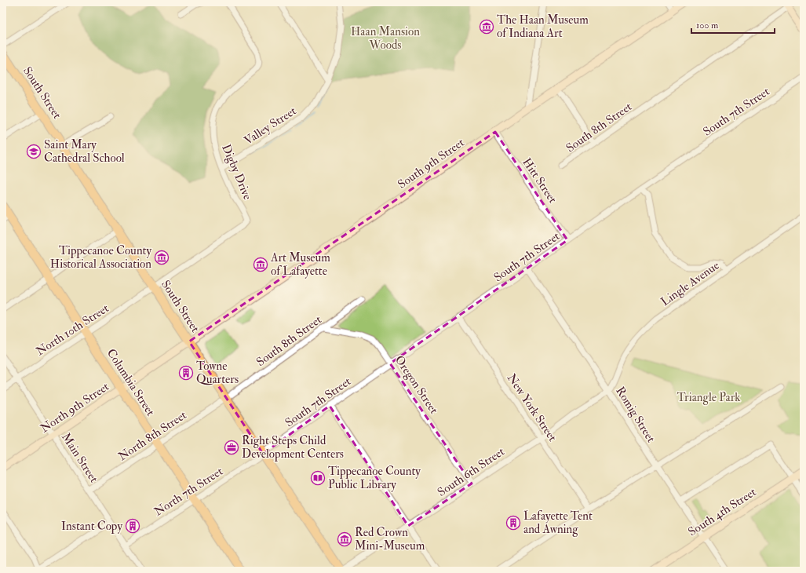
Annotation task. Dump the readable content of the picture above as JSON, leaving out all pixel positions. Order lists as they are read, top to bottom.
{
  "streets": {
    "main road": ["South Street", "Columbia Street"],
    "street": [
      "South 7th Street",
      "Valley Street",
      "South 8th Street",
      "South 9th Street",
      "Digby Drive",
      "Hitt Street",
      "Lingle Avenue",
      "North 10th Street",
      "Oregon Street",
      "North 9th Street",
      "New York Street",
      "Romig Street",
      "North 8th Street",
      "Main Street",
      "South 6th Street",
      "North 7th Street",
      "South 4th Street"
    ]
  },
  "crossings": [
    ["South Street", "South 7th Street"],
    ["South Street", "South 8th Street"],
    ["South Street", "South 9th Street"],
    ["South Street", "North 10th Street"],
    ["South Street", "North 9th Street"],
    ["South Street", "North 8th Street"],
    ["South Street", "South 6th Street"],
    ["South Street", "North 7th Street"],
    ["South 7th Street", "Hitt Street"],
    ["South 7th Street", "Oregon Street"],
    ["South 7th Street", "New York Street"],
    ["South 7th Street", "Romig Street"],
    ["South 7th Street", "North 7th Street"],
    ["Valley Street", "Digby Drive"],
    ["South 8th Street", "Oregon Street"],
    ["South 8th Street", "North 8th Street"],
    ["South 9th Street", "Hitt Street"],
    ["South 9th Street", "North 9th Street"],
    ["Digby Drive", "North 10th Street"],
    ["Lingle Avenue", "Romig Street"],
    ["Lingle Avenue", "South 6th Street"],
    ["North 10th Street", "Columbia Street"],
    ["North 10th Street", "Main Street"],
    ["Columbia Street", "North 9th Street"],
    ["Columbia Street", "North 8th Street"],
    ["Columbia Street", "North 7th Street"],
    ["Oregon Street", "South 6th Street"],
    ["North 9th Street", "Main Street"],
    ["New York Street", "South 6th Street"],
    ["Romig Street", "South 6th Street"],
    ["Romig Street", "South 4th Street"],
    ["North 8th Street", "Main Street"],
    ["Main Street", "North 7th Street"]
  ],
  "parks": ["Haan Mansion Woods", "Triangle Park"],
  "places": {
    "museum": [
      "The Haan Museum of Indiana Art",
      "Tippecanoe County Historical Association",
      "Art Museum of Lafayette",
      "Red Crown Mini-Museum"
    ],
    "school or university": ["Saint Mary Cathedral School"],
    "building": ["Towne Quarters", "Lafayette Tent and Awning", "Instant Copy"],
    "office": ["Right Steps Child Development Centers"],
    "library": ["Tippecanoe County Public Library"]
  },
  "scale_bar": "100 m"
}
